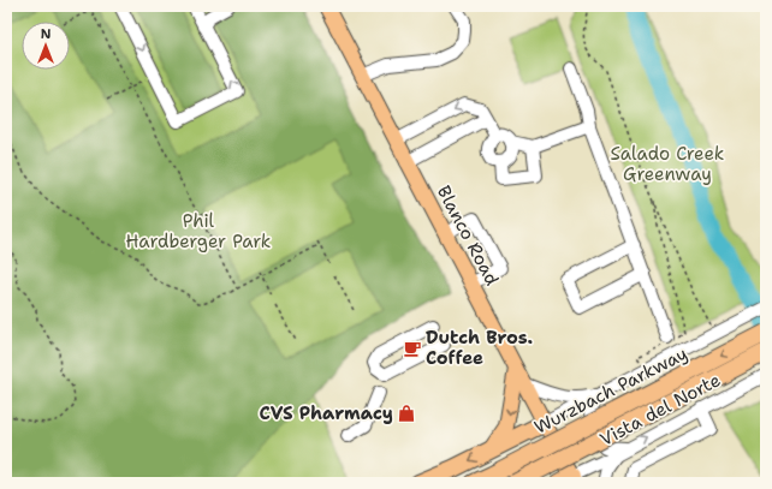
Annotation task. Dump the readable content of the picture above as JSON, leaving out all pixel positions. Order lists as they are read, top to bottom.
{
  "streets": {
    "highway": ["Wurzbach Parkway"],
    "main road": ["Blanco Road"],
    "street": ["Vista del Norte"]
  },
  "crossings": [
    ["Blanco Road", "Wurzbach Parkway"],
    ["Blanco Road", "Vista del Norte"]
  ],
  "one_way": ["Vista del Norte"],
  "parks": ["Salado Creek Greenway", "Phil Hardberger Park"],
  "places": {
    "cafe": ["Dutch Bros. Coffee"],
    "shop": ["CVS Pharmacy"]
  },
  "north": "top"
}
